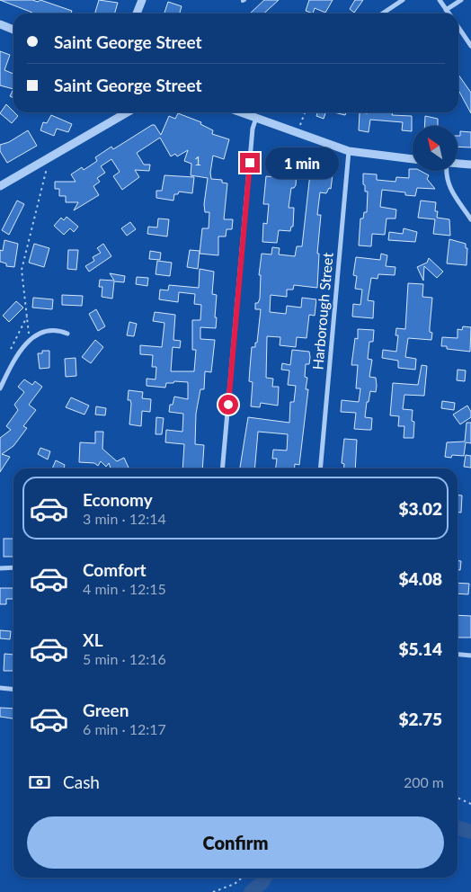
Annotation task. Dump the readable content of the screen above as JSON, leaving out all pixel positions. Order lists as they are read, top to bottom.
{
  "streets": {
    "street": ["Harborough Street"]
  },
  "house_numbers": ["1"],
  "north": "top left",
  "page": {
    "banner": ["Saint George Street", "Saint George Street"],
    "bubble": "1 min",
    "list": [
      {
        "name": "Economy",
        "note": "3 min · 12:14",
        "value": "$3.02"
      },
      {
        "name": "Comfort",
        "note": "4 min · 12:15",
        "value": "$4.08"
      },
      {
        "name": "XL",
        "note": "5 min · 12:16",
        "value": "$5.14"
      },
      {
        "name": "Green",
        "note": "6 min · 12:17",
        "value": "$2.75"
      }
    ],
    "pay": ["Cash", "200 m"],
    "buttons": "Confirm"
  }
}
